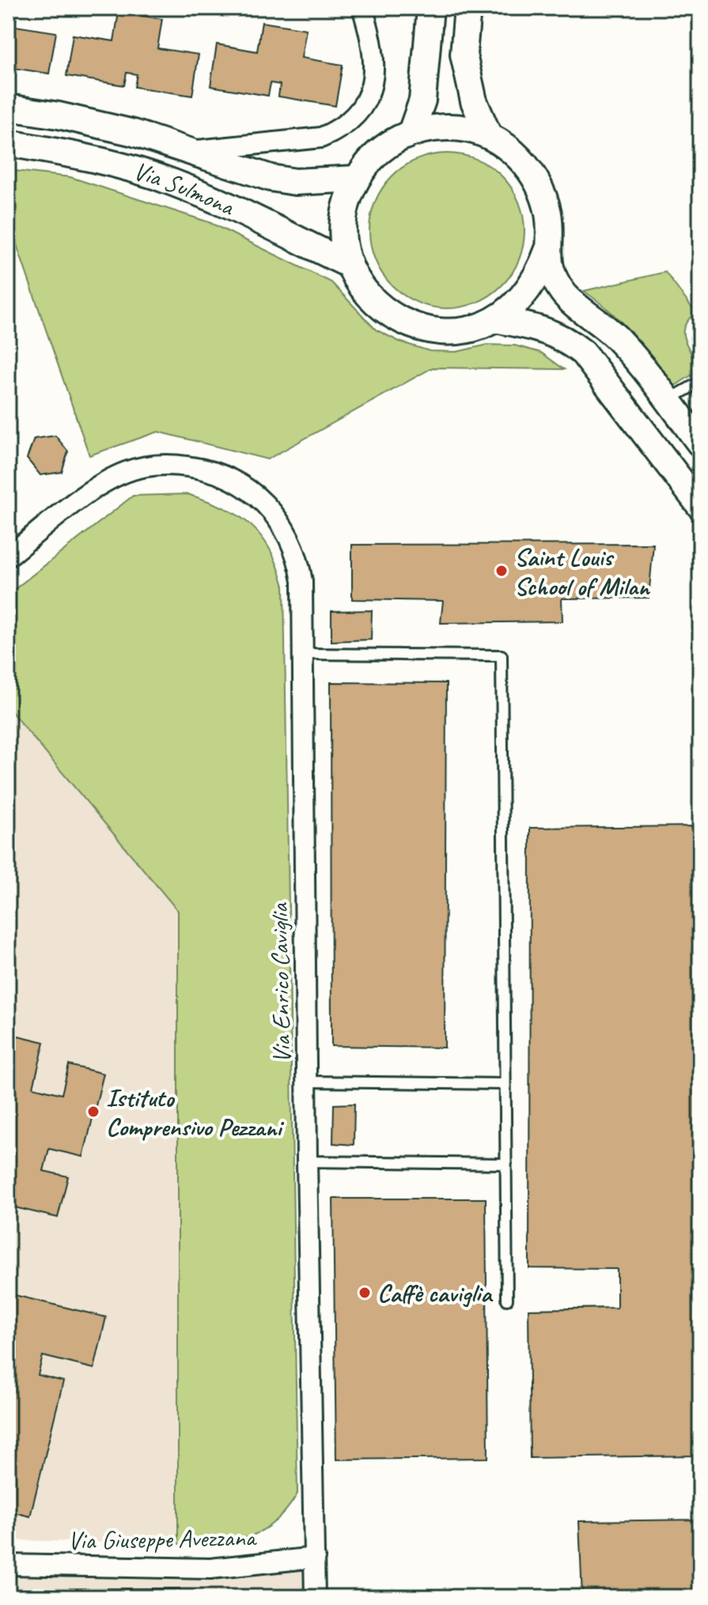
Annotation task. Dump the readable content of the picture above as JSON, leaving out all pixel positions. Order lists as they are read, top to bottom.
{
  "streets": {
    "street": ["Via Sulmona", "Via Enrico Caviglia", "Via Giuseppe Avezzana"]
  },
  "crossings": [
    ["Via Enrico Caviglia", "Via Giuseppe Avezzana"]
  ],
  "places": ["Saint Louis School of Milan", "Istituto Comprensivo Pezzani", "Caffè caviglia"]
}
